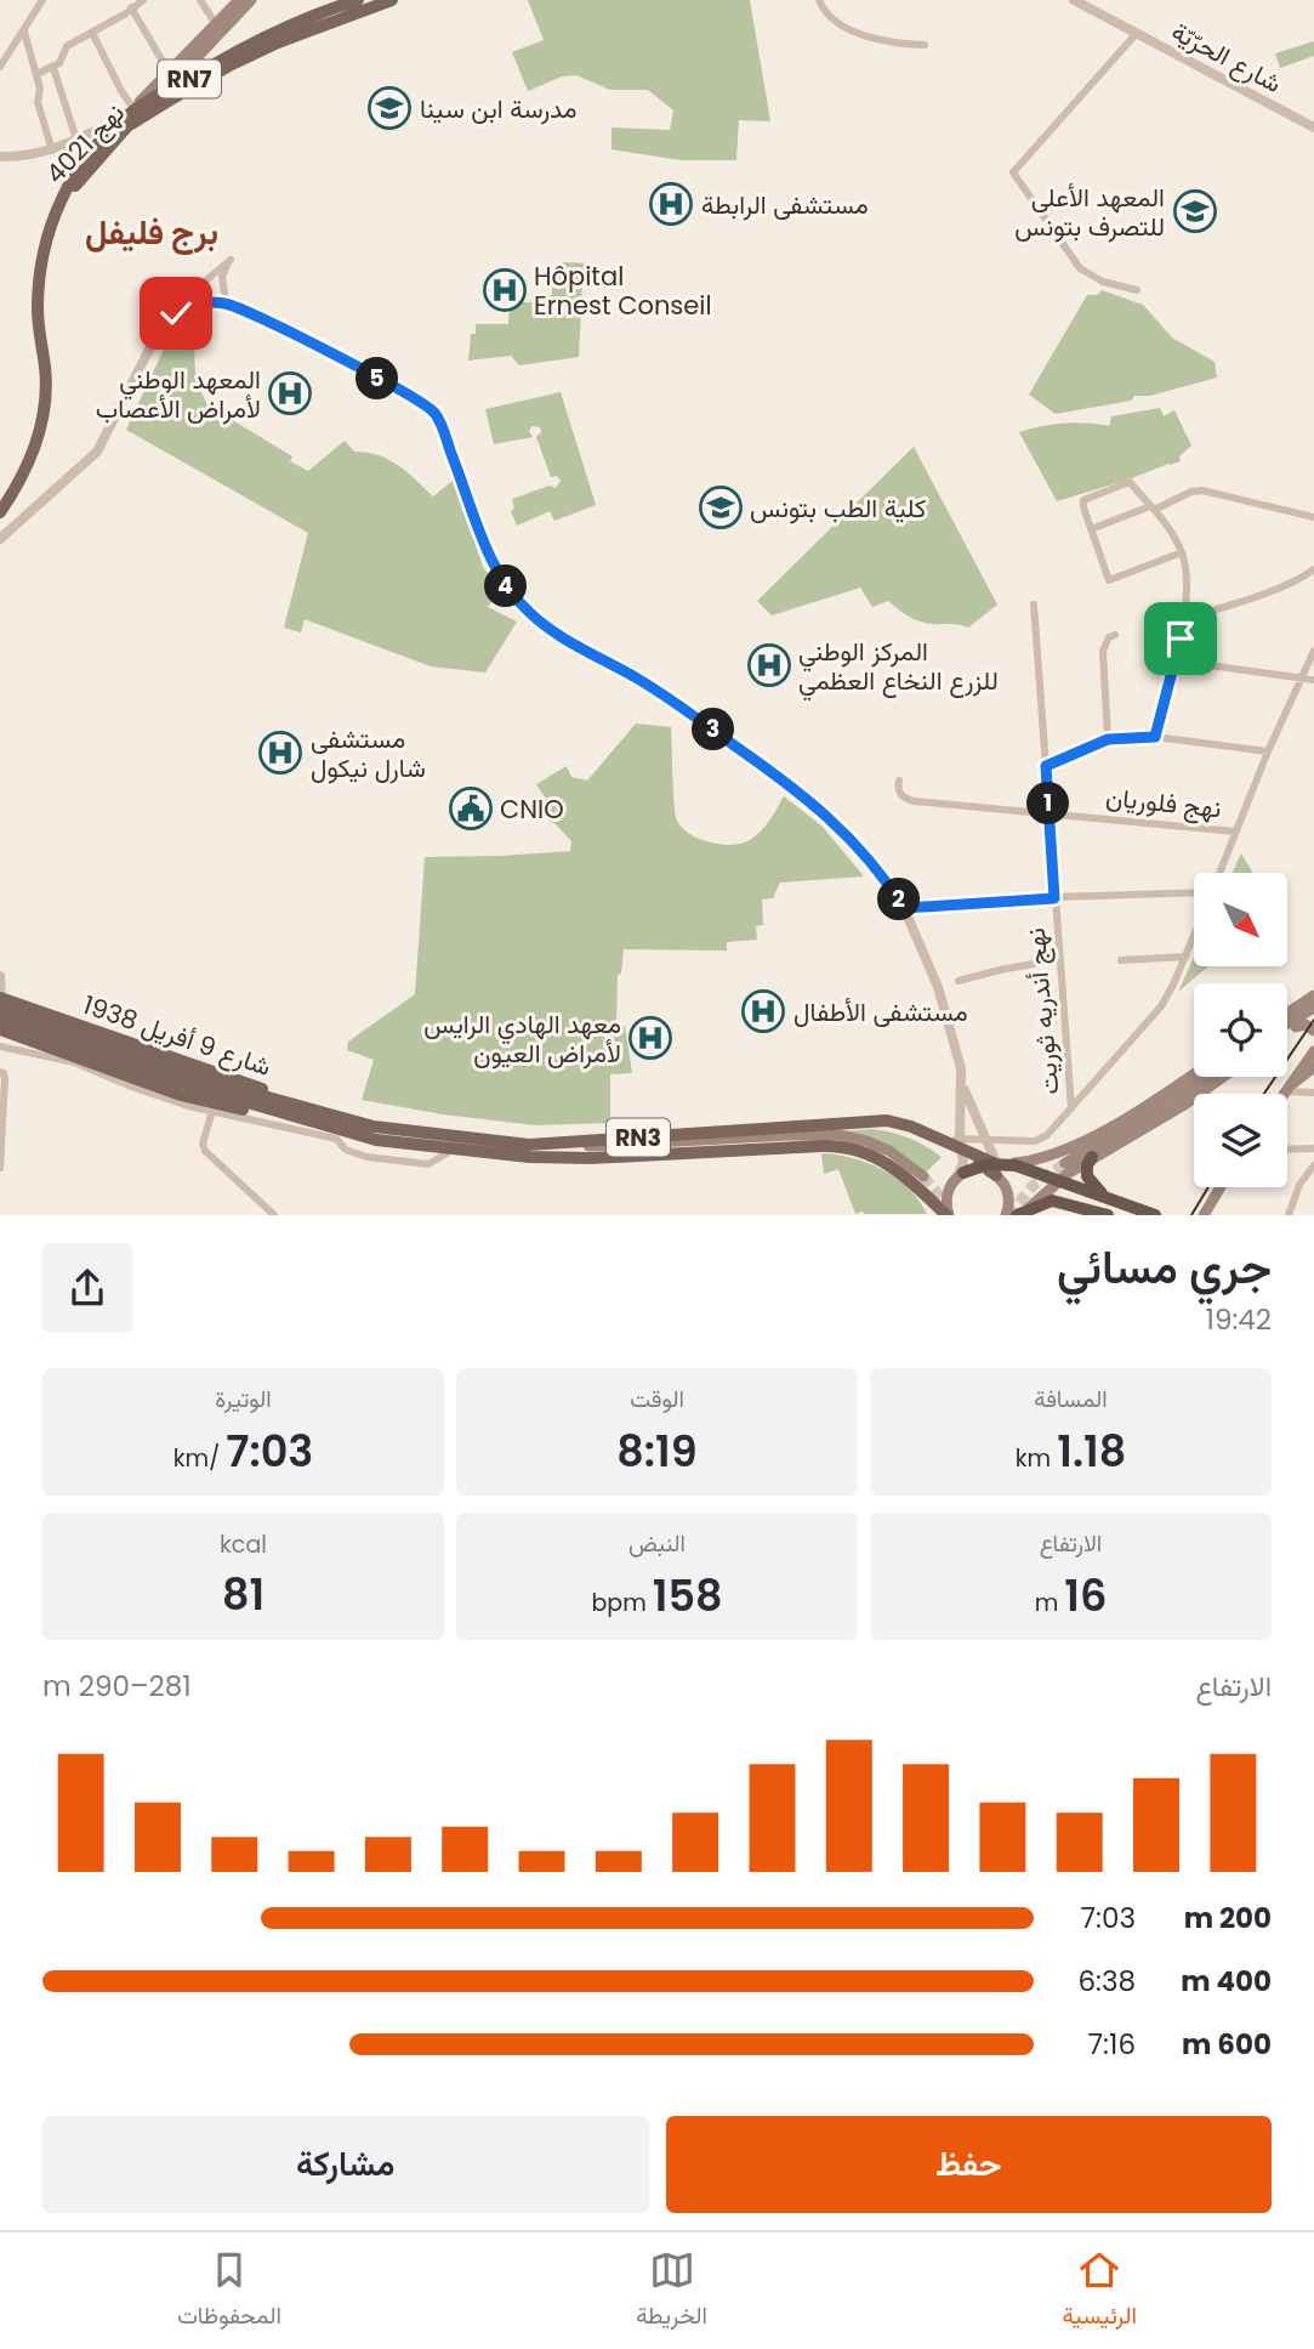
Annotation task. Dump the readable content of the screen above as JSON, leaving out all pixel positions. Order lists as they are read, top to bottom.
{
  "streets": {
    "main road": [
      "RN7",
      "نهج 4021",
      "شارع 9 أفريل 1938",
      "RN3"
    ],
    "street": ["شارع الحرّيّة", "نهج فلوريان", "نهج أندريه ثوريت"]
  },
  "crossings": [
    ["RN7", "نهج 4021"],
    ["نهج فلوريان", "نهج أندريه ثوريت"]
  ],
  "districts": ["برج فليفل"],
  "places": {
    "school or university": ["مدرسة ابن سينا", "المعهد الأعلى للتصرف بتونس", "كلية الطب بتونس"],
    "hospital": [
      "مستشفى الرابطة",
      "Hôpital Ernest Conseil",
      "المعهد الوطني لأمراض الأعصاب",
      "المركز الوطني للزرع النخاع العظمي",
      "مستشفى شارل نيكول",
      "مستشفى الأطفال",
      "معهد الهادي الرايس لأمراض العيون"
    ],
    "public building": ["CNIO"]
  },
  "north": "bottom right",
  "page": {
    "pins": [
      "5",
      "4",
      "3",
      "1",
      "2"
    ],
    "heading": ["جري مسائي", "19:42"],
    "stats": [
      ["المسافة", "1.18 km"],
      ["الوقت", "8:19"],
      ["الوتيرة", "7:03 /km"],
      ["الارتفاع", "16 m"],
      ["النبض", "158 bpm"],
      ["kcal", "81"]
    ],
    "chart": ["الارتفاع", "281–290 m"],
    "list": [
      {
        "name": "200 m",
        "note": "7:03"
      },
      {
        "name": "400 m",
        "note": "6:38"
      },
      {
        "name": "600 m",
        "note": "7:16"
      }
    ],
    "buttons": ["حفظ", "مشاركة"],
    "tabs": ["الرئيسية", "الخريطة", "المحفوظات"]
  }
}
